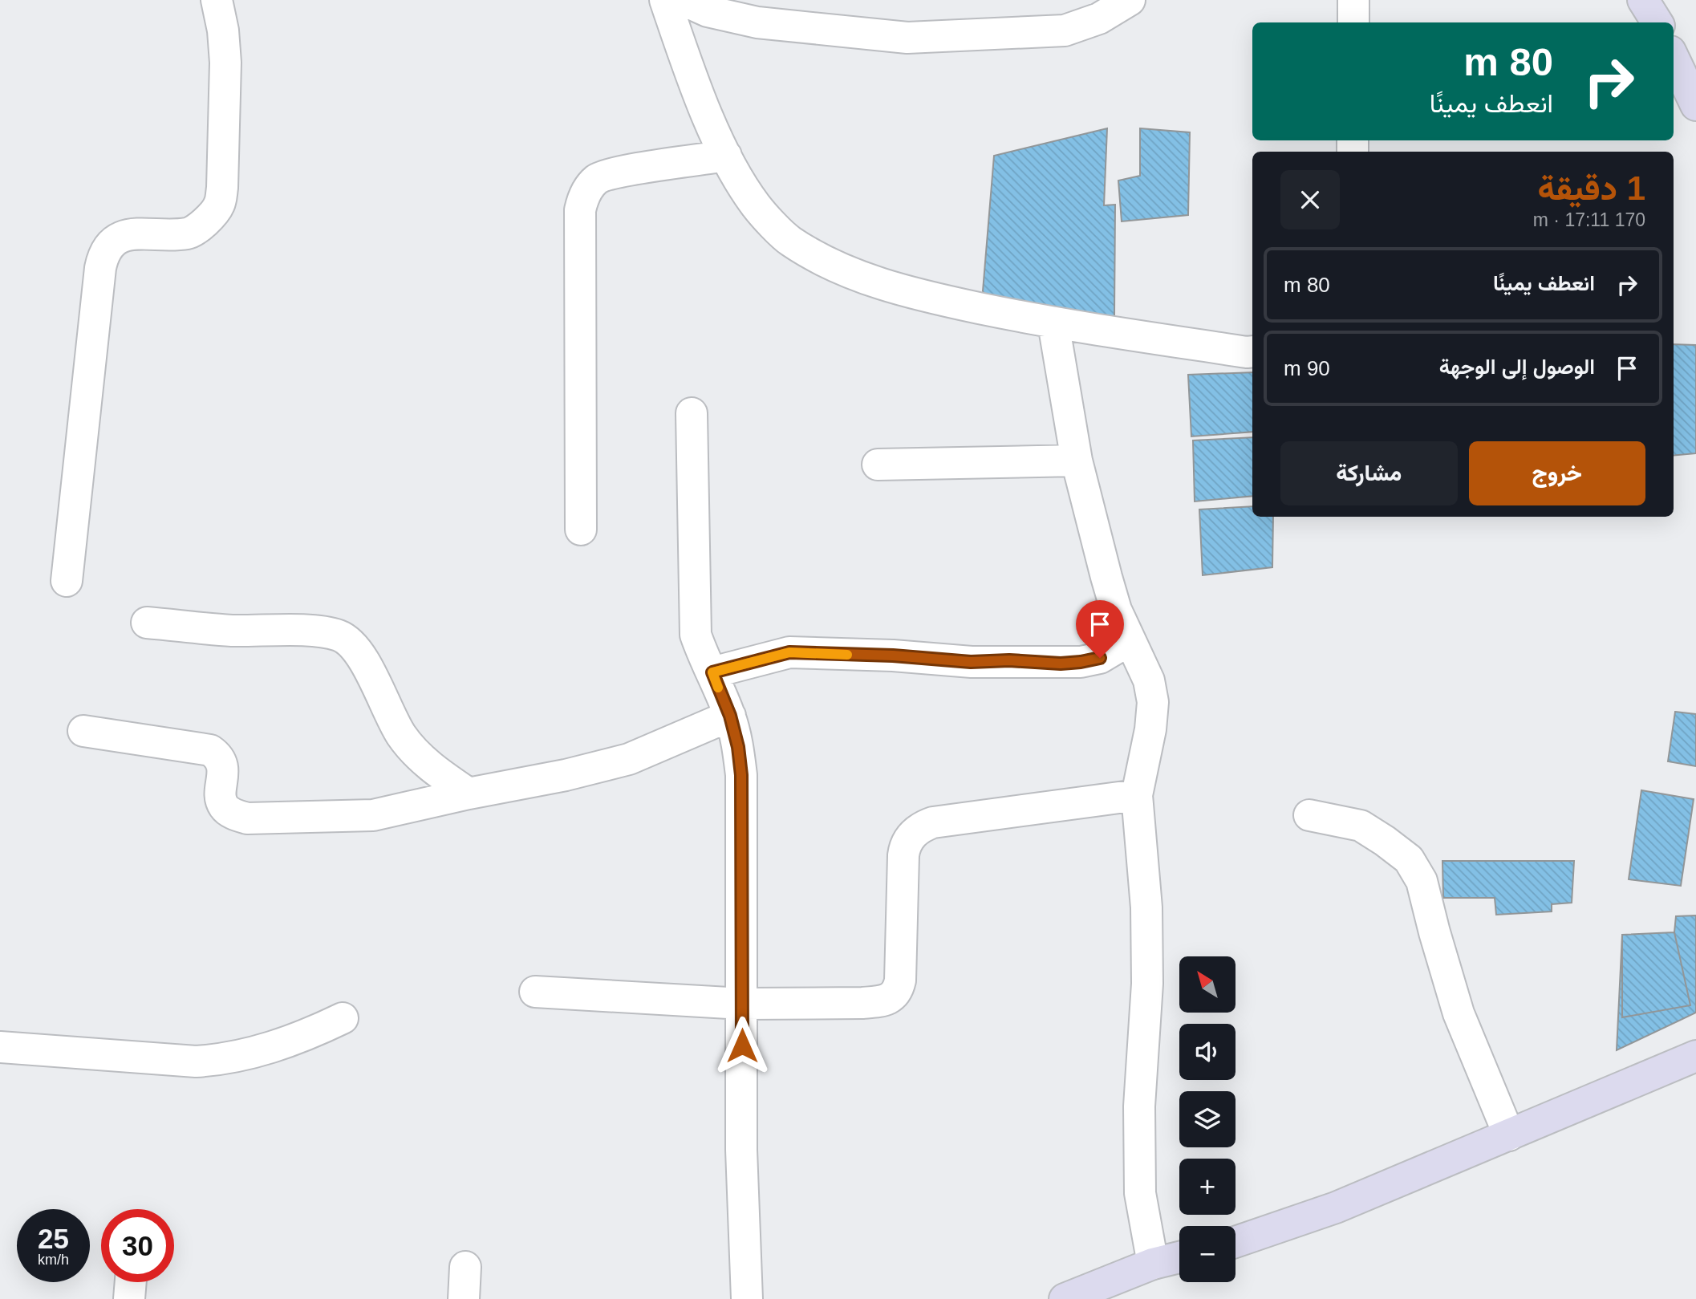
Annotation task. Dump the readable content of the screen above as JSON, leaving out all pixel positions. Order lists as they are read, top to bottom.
{
  "north": "top left",
  "page": {
    "turn": ["80 m", "انعطف يمينًا"],
    "heading": ["1 دقيقة", "170 m · 17:11"],
    "list": [
      {
        "name": "انعطف يمينًا",
        "value": "80 m"
      },
      {
        "name": "الوصول إلى الوجهة",
        "value": "90 m"
      }
    ],
    "buttons": ["خروج", "مشاركة"],
    "map_buttons": ["+", "−"],
    "speed": "25 km/h",
    "limit": "30"
  }
}
